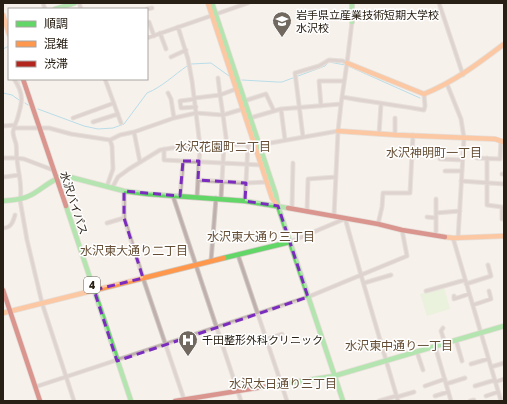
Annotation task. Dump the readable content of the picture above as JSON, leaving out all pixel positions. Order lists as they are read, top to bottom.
{
  "streets": {
    "main road": ["水沢バイパス", "4"]
  },
  "districts": [
    "水沢花園町二丁目",
    "水沢神明町一丁目",
    "水沢東大通り三丁目",
    "水沢東大通り二丁目",
    "水沢東中通り一丁目",
    "水沢太日通り三丁目"
  ],
  "places": {
    "school or university": ["岩手県立産業技術短期大学校 水沢校"],
    "hospital": ["千田整形外科クリニック"]
  },
  "legend": ["順調", "混雑", "渋滞"]
}
